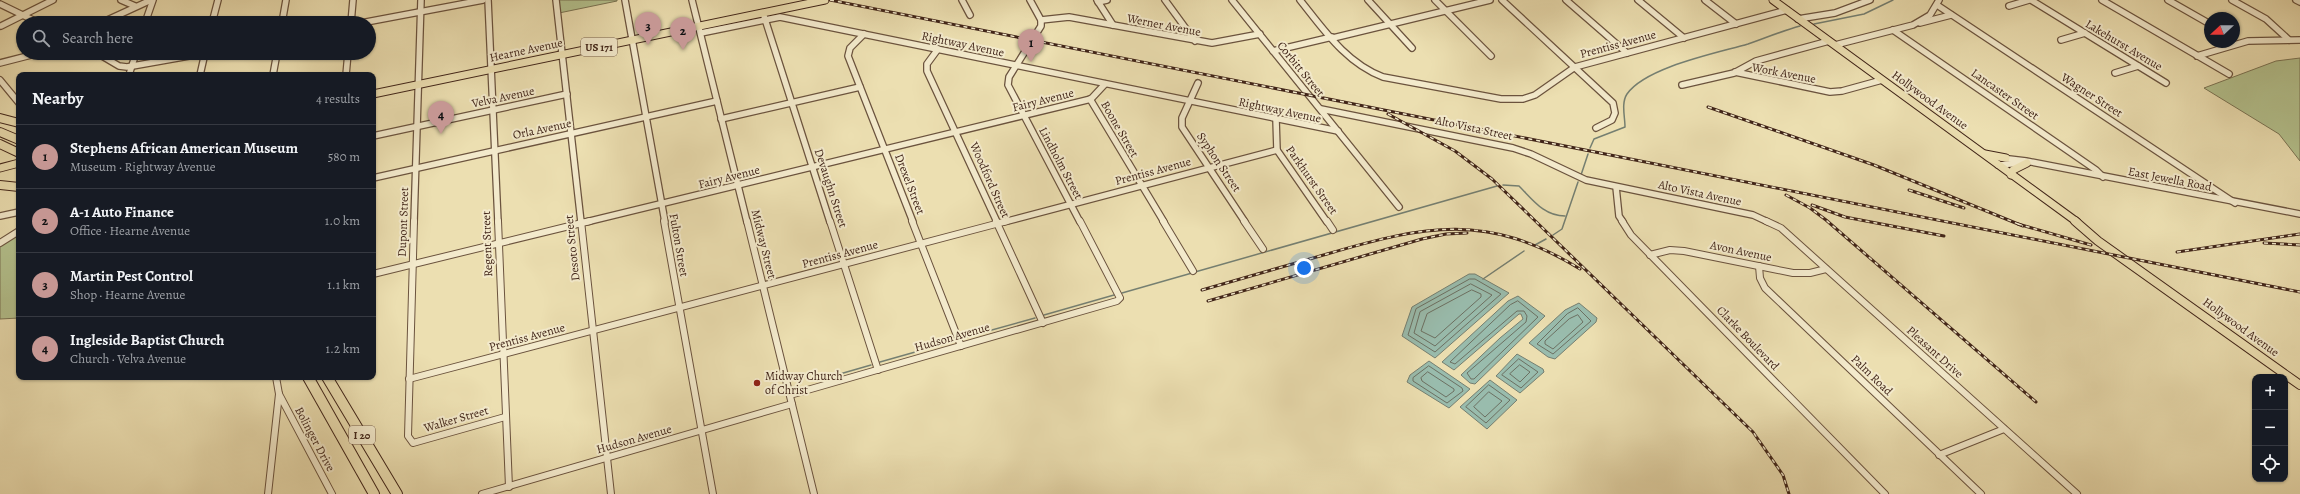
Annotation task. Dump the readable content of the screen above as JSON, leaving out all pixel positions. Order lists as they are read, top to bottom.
{
  "streets": {
    "highway": ["I 20"],
    "main road": ["US 171", "Hearne Avenue", "Hollywood Avenue"],
    "street": [
      "Werner Avenue",
      "Rightway Avenue",
      "Prentiss Avenue",
      "Lakehurst Avenue",
      "Corbitt Street",
      "Work Avenue",
      "Lancaster Street",
      "Wagner Street",
      "Velva Avenue",
      "Fairy Avenue",
      "Alto Vista Street",
      "Orla Avenue",
      "Boone Street",
      "Syphon Street",
      "Lindholm Street",
      "East Jewella Road",
      "Woodford Street",
      "Parkhurst Street",
      "Drexel Street",
      "Devaughn Street",
      "Alto Vista Avenue",
      "Dupont Street",
      "Regent Street",
      "Midway Street",
      "Fulton Street",
      "Desoto Street",
      "Avon Avenue",
      "Hudson Avenue",
      "Clarke Boulevard",
      "Pleasant Drive",
      "Palm Road",
      "Walker Street",
      "Bolinger Drive"
    ]
  },
  "crossings": [
    ["Werner Avenue", "Corbitt Street"],
    ["Werner Avenue", "Lindholm Street"],
    ["Rightway Avenue", "Hearne Avenue"],
    ["Rightway Avenue", "Corbitt Street"],
    ["Rightway Avenue", "Boone Street"],
    ["Rightway Avenue", "Syphon Street"],
    ["Rightway Avenue", "Lindholm Street"],
    ["Rightway Avenue", "Woodford Street"],
    ["Rightway Avenue", "Parkhurst Street"],
    ["Rightway Avenue", "Drexel Street"],
    ["Rightway Avenue", "Devaughn Street"],
    ["Prentiss Avenue", "Hollywood Avenue"],
    ["Prentiss Avenue", "Boone Street"],
    ["Prentiss Avenue", "Syphon Street"],
    ["Prentiss Avenue", "Lindholm Street"],
    ["Prentiss Avenue", "Woodford Street"],
    ["Prentiss Avenue", "Parkhurst Street"],
    ["Prentiss Avenue", "Drexel Street"],
    ["Prentiss Avenue", "Devaughn Street"],
    ["Prentiss Avenue", "Dupont Street"],
    ["Prentiss Avenue", "Regent Street"],
    ["Prentiss Avenue", "Midway Street"],
    ["Prentiss Avenue", "Fulton Street"],
    ["Prentiss Avenue", "Desoto Street"],
    ["Hearne Avenue", "Devaughn Street"],
    ["Hearne Avenue", "Dupont Street"],
    ["Hearne Avenue", "Regent Street"],
    ["Hearne Avenue", "Midway Street"],
    ["Hearne Avenue", "Fulton Street"],
    ["Hearne Avenue", "Desoto Street"],
    ["Corbitt Street", "Alto Vista Street"],
    ["Work Avenue", "Hollywood Avenue"],
    ["Lancaster Street", "East Jewella Road"],
    ["Wagner Street", "East Jewella Road"],
    ["Velva Avenue", "Dupont Street"],
    ["Velva Avenue", "Regent Street"],
    ["Velva Avenue", "Desoto Street"],
    ["Fairy Avenue", "Boone Street"],
    ["Fairy Avenue", "Lindholm Street"],
    ["Fairy Avenue", "Woodford Street"],
    ["Fairy Avenue", "Drexel Street"],
    ["Fairy Avenue", "Devaughn Street"],
    ["Fairy Avenue", "Dupont Street"],
    ["Fairy Avenue", "Regent Street"],
    ["Fairy Avenue", "Midway Street"],
    ["Fairy Avenue", "Fulton Street"],
    ["Fairy Avenue", "Desoto Street"],
    ["Hollywood Avenue", "East Jewella Road"],
    ["Alto Vista Street", "Alto Vista Avenue"],
    ["Alto Vista Street", "Clarke Boulevard"],
    ["Orla Avenue", "Dupont Street"],
    ["Orla Avenue", "Regent Street"],
    ["Orla Avenue", "Midway Street"],
    ["Orla Avenue", "Fulton Street"],
    ["Orla Avenue", "Desoto Street"],
    ["Lindholm Street", "Hudson Avenue"],
    ["Woodford Street", "Hudson Avenue"],
    ["Drexel Street", "Hudson Avenue"],
    ["Devaughn Street", "Hudson Avenue"],
    ["Alto Vista Avenue", "Clarke Boulevard"],
    ["Alto Vista Avenue", "Pleasant Drive"],
    ["Dupont Street", "Walker Street"],
    ["Regent Street", "Hudson Avenue"],
    ["Regent Street", "Walker Street"],
    ["Midway Street", "Hudson Avenue"],
    ["Fulton Street", "Hudson Avenue"],
    ["Desoto Street", "Hudson Avenue"],
    ["Avon Avenue", "Clarke Boulevard"],
    ["Avon Avenue", "Pleasant Drive"],
    ["Avon Avenue", "Palm Road"]
  ],
  "places": ["Midway Church of Christ"],
  "north": "left",
  "page": {
    "pins": [
      "3",
      "2",
      "1",
      "4"
    ],
    "search": "Search here",
    "heading": ["Nearby", "4 results"],
    "list": [
      {
        "mark": "1",
        "name": "Stephens African American Museum",
        "note": "Museum · Rightway Avenue",
        "value": "580 m"
      },
      {
        "mark": "2",
        "name": "A-1 Auto Finance",
        "note": "Office · Hearne Avenue",
        "value": "1.0 km"
      },
      {
        "mark": "3",
        "name": "Martin Pest Control",
        "note": "Shop · Hearne Avenue",
        "value": "1.1 km"
      },
      {
        "mark": "4",
        "name": "Ingleside Baptist Church",
        "note": "Church · Velva Avenue",
        "value": "1.2 km"
      }
    ],
    "map_buttons": ["+", "−"]
  }
}
